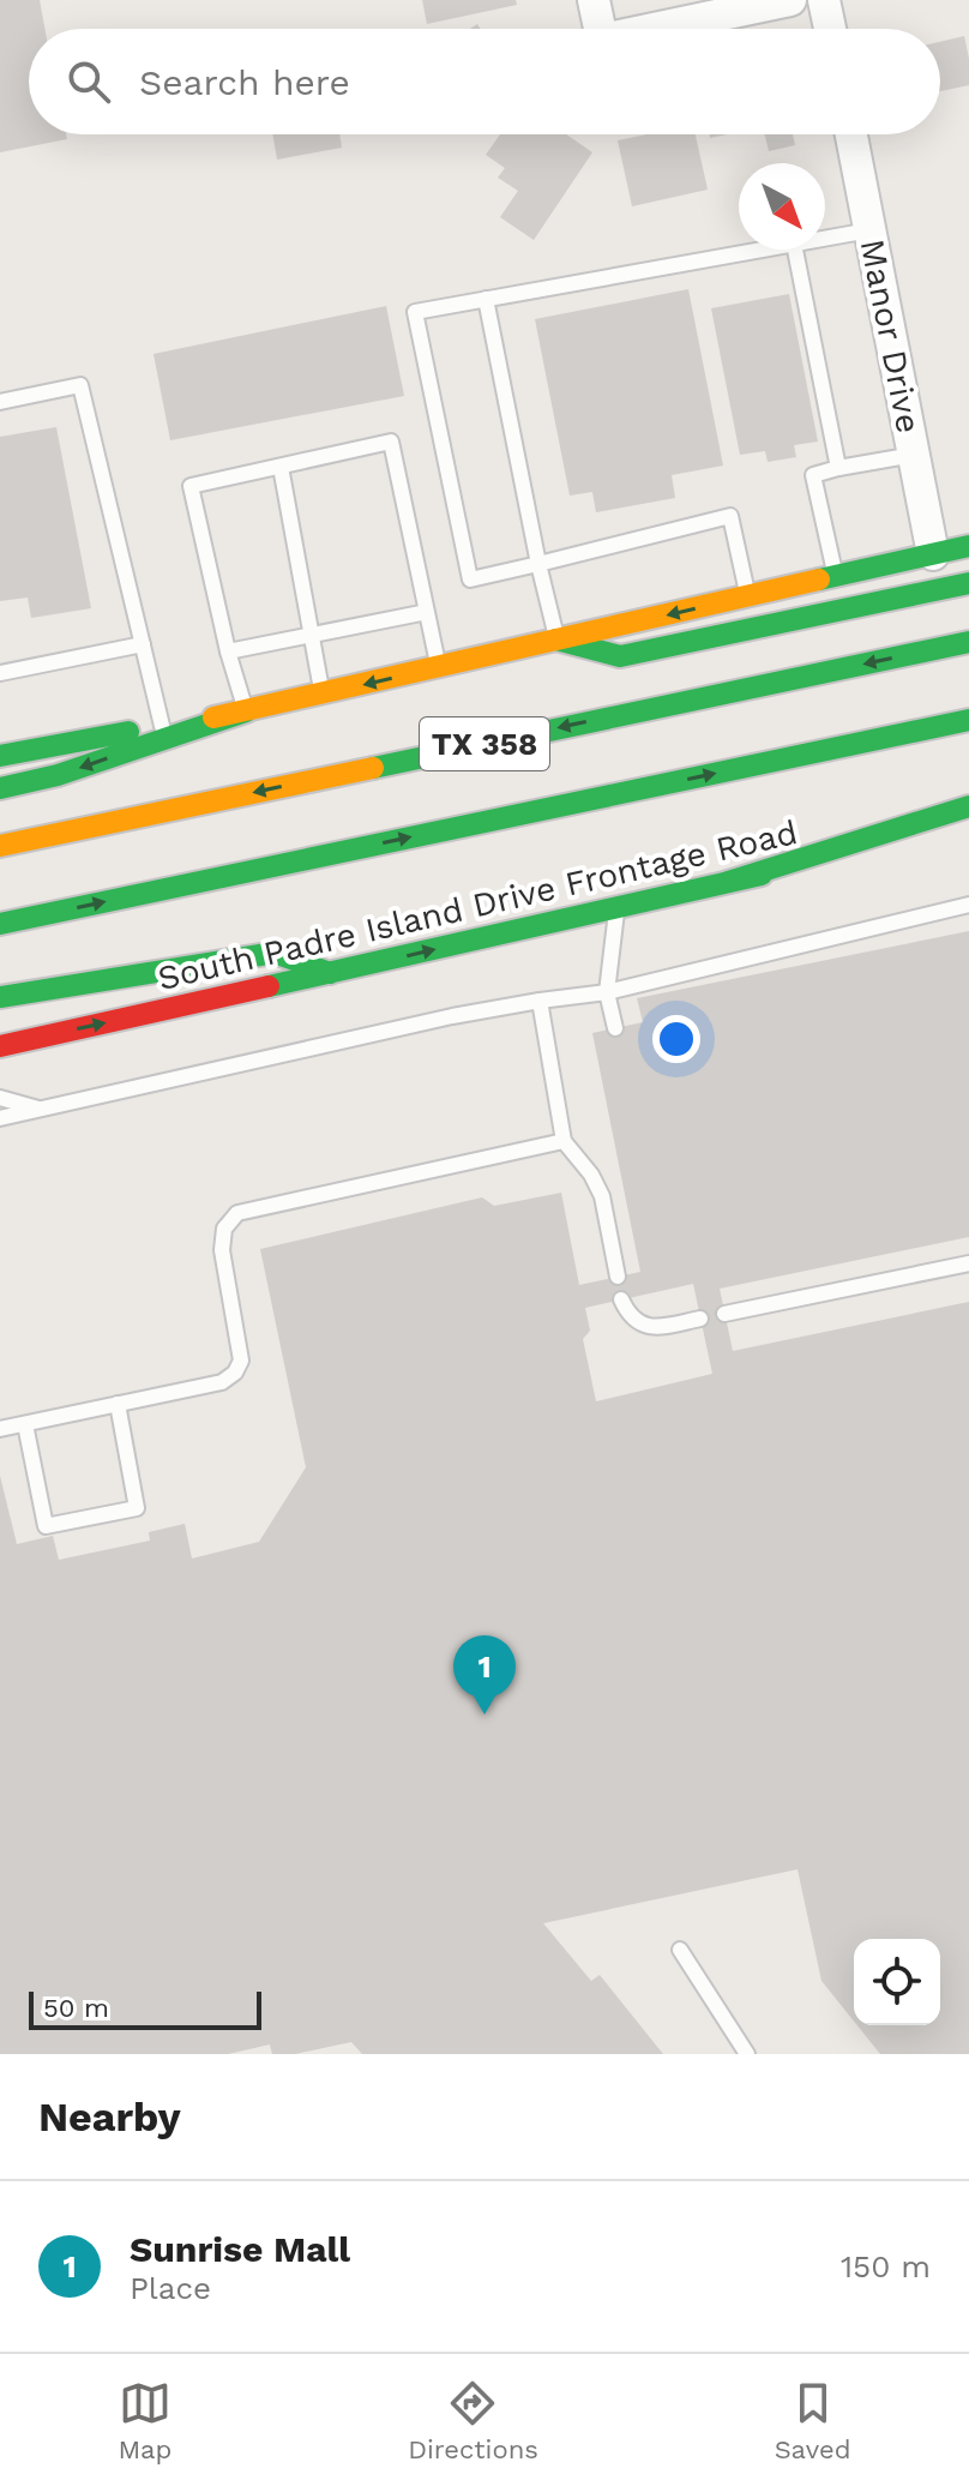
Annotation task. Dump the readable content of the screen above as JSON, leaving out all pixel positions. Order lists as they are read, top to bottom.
{
  "streets": {
    "main road": ["TX 358", "South Padre Island Drive Frontage Road"],
    "street": ["Manor Drive"]
  },
  "scale_bar": "50 m",
  "north": "bottom right",
  "page": {
    "search": "Search here",
    "pins": "1",
    "scale": "50 m",
    "heading": "Nearby",
    "list": [
      {
        "mark": "1",
        "name": "Sunrise Mall",
        "note": "Place",
        "value": "150 m"
      }
    ],
    "nav": ["Map", "Directions", "Saved"]
  }
}
